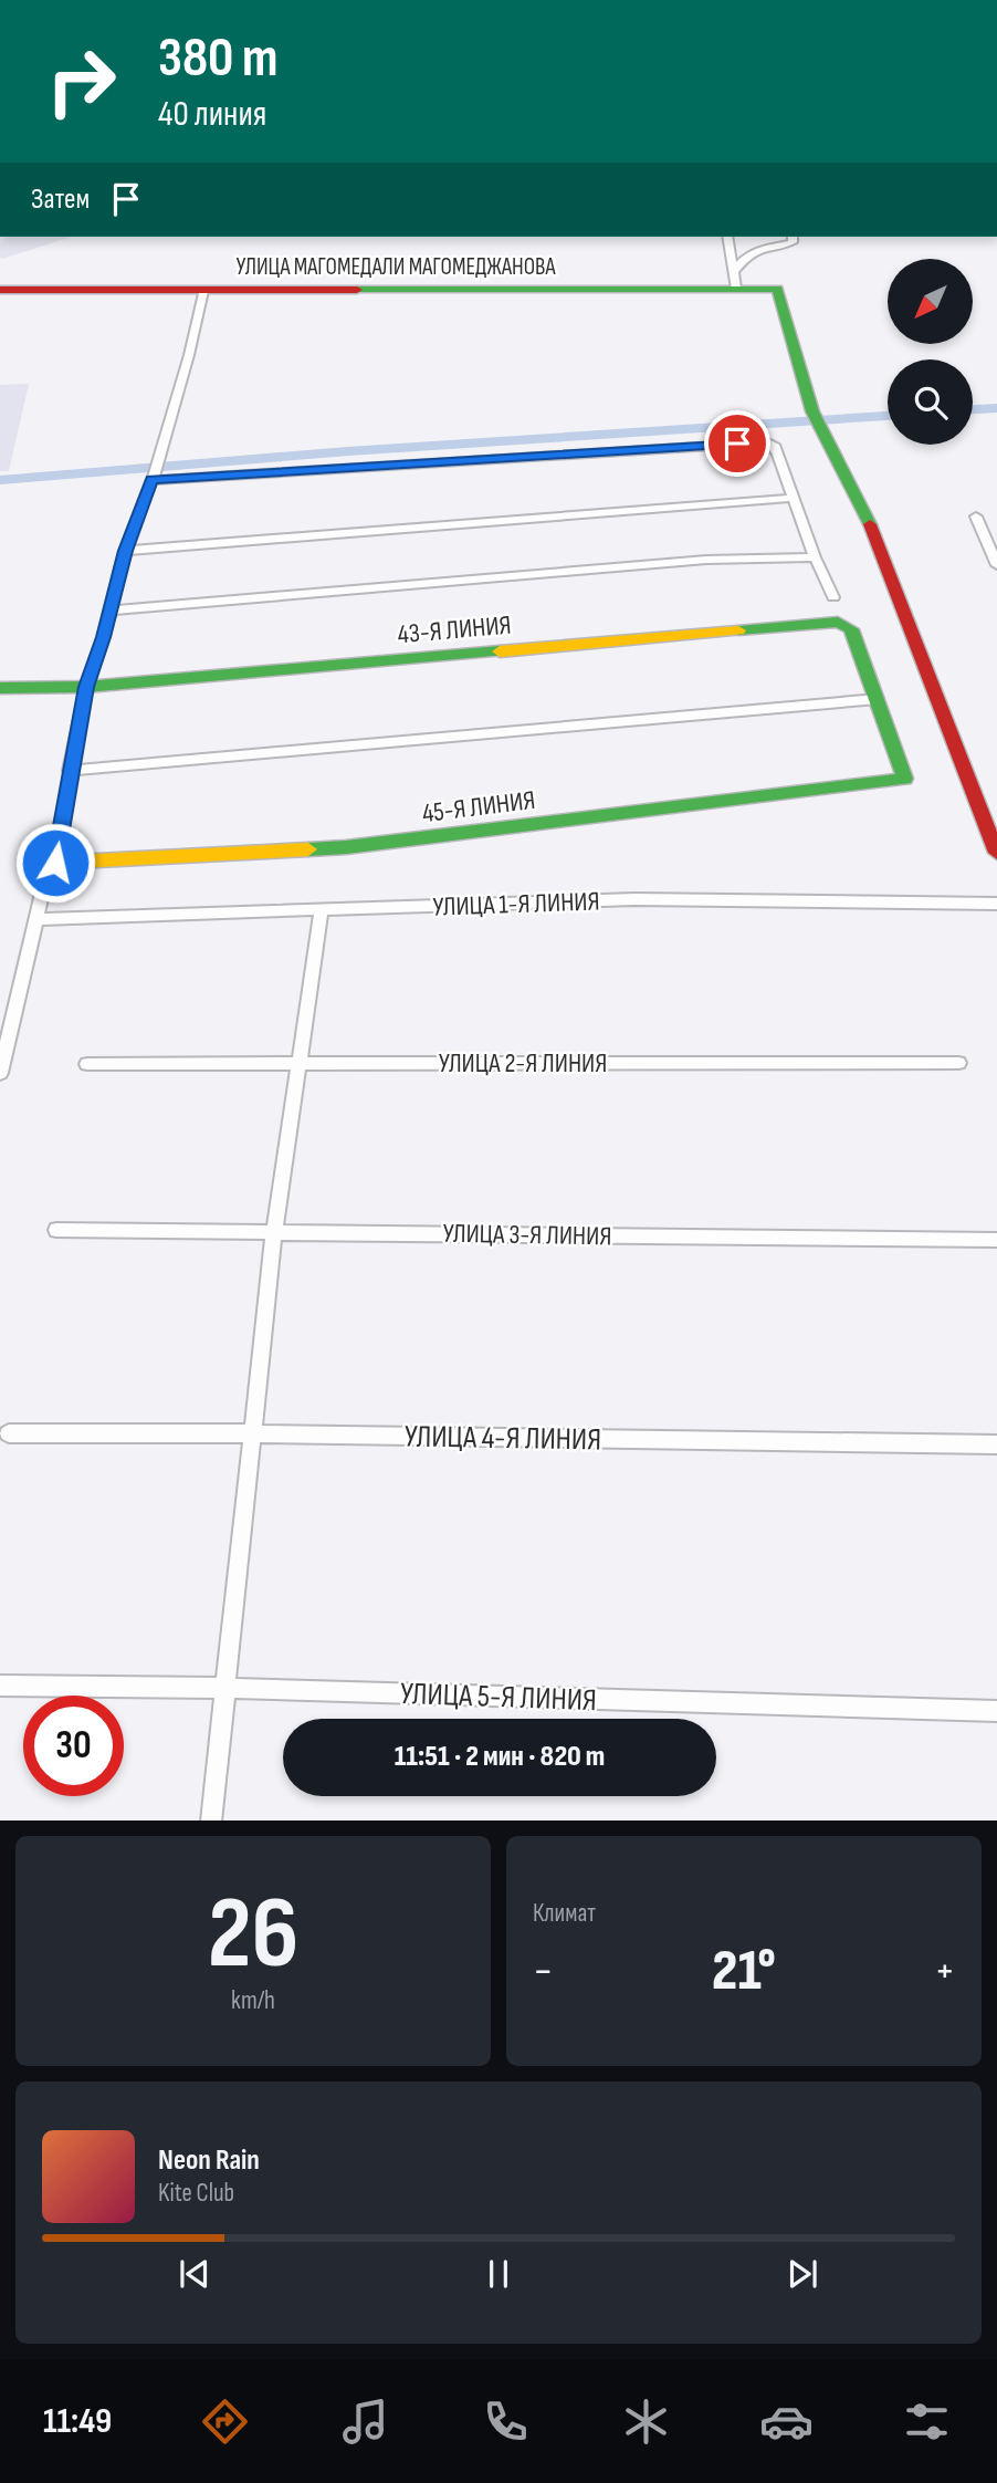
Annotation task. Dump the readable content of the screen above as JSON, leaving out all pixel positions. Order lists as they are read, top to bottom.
{
  "streets": {
    "street": [
      "УЛИЦА МАГОМЕДАЛИ МАГОМЕДЖАНОВA",
      "43-Я ЛИНИЯ",
      "45-Я ЛИНИЯ",
      "УЛИЦА 1-Я ЛИНИЯ",
      "УЛИЦА 2-Я ЛИНИЯ",
      "УЛИЦА 3-Я ЛИНИЯ",
      "УЛИЦА 4-Я ЛИНИЯ",
      "УЛИЦА 5-Я ЛИНИЯ"
    ]
  },
  "crossings": [
    ["43-Я ЛИНИЯ", "45-Я ЛИНИЯ"]
  ],
  "north": "bottom left",
  "page": {
    "turn": ["380 m", "40 линия"],
    "then": "Затем",
    "limit": "30",
    "trip": "11:51 · 2 мин · 820 m",
    "tile": [
      ["26", "km/h"],
      "Климат"
    ],
    "heat": ["−", "21°", "+"],
    "song": ["Neon Rain", "Kite Club"],
    "tabs": "11:49"
  }
}
